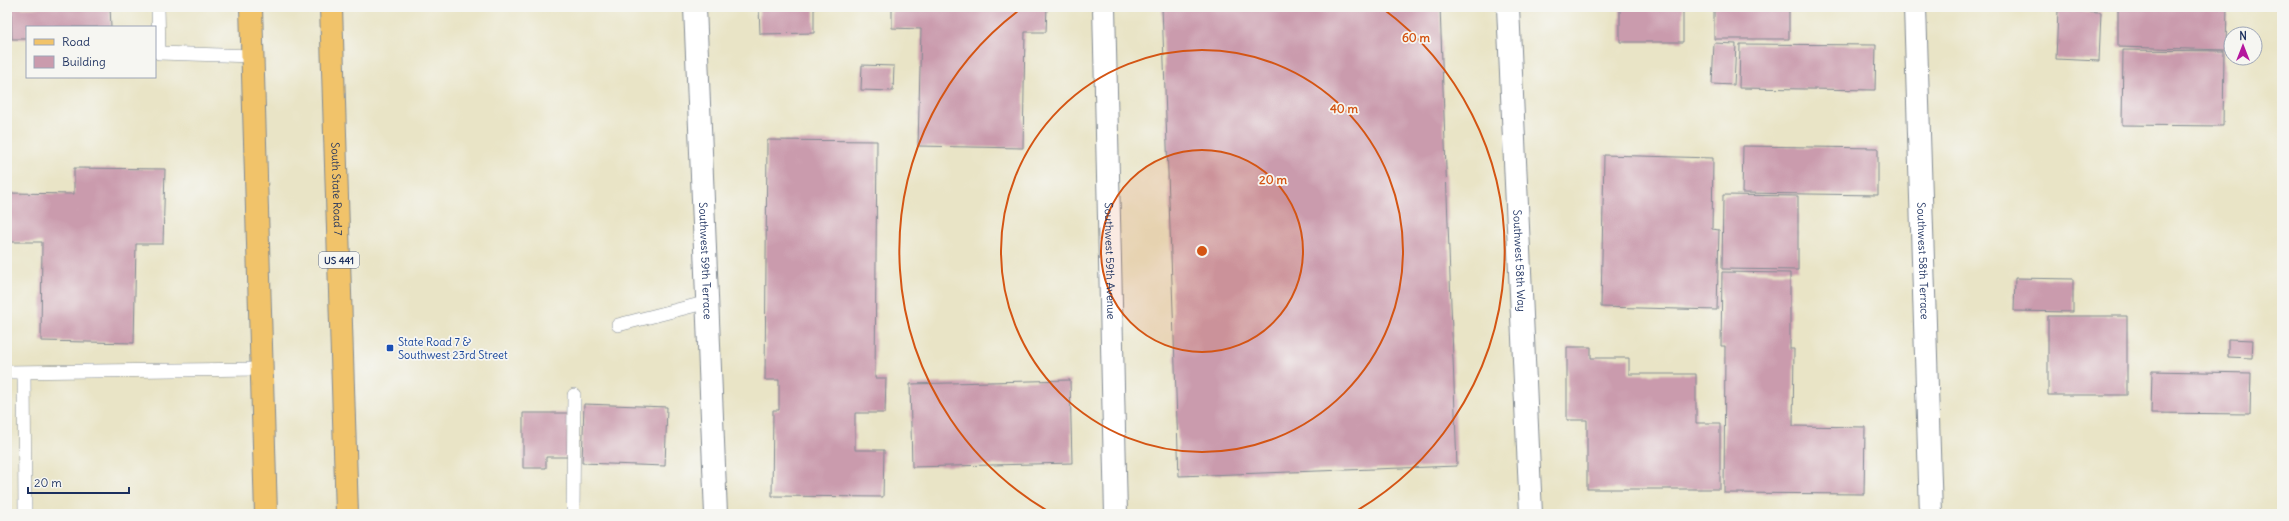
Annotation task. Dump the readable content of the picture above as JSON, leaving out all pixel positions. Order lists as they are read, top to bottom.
{
  "streets": {
    "main road": ["South State Road 7", "US 441"],
    "street": [
      "Southwest 59th Terrace",
      "Southwest 59th Avenue",
      "Southwest 58th Way",
      "Southwest 58th Terrace"
    ]
  },
  "places": {
    "transit": ["State Road 7 & Southwest 23rd Street"]
  },
  "legend": ["Road", "Building"],
  "scale_bar": "20 m",
  "north": "top",
  "rings": ["60 m", "40 m", "20 m"]
}
